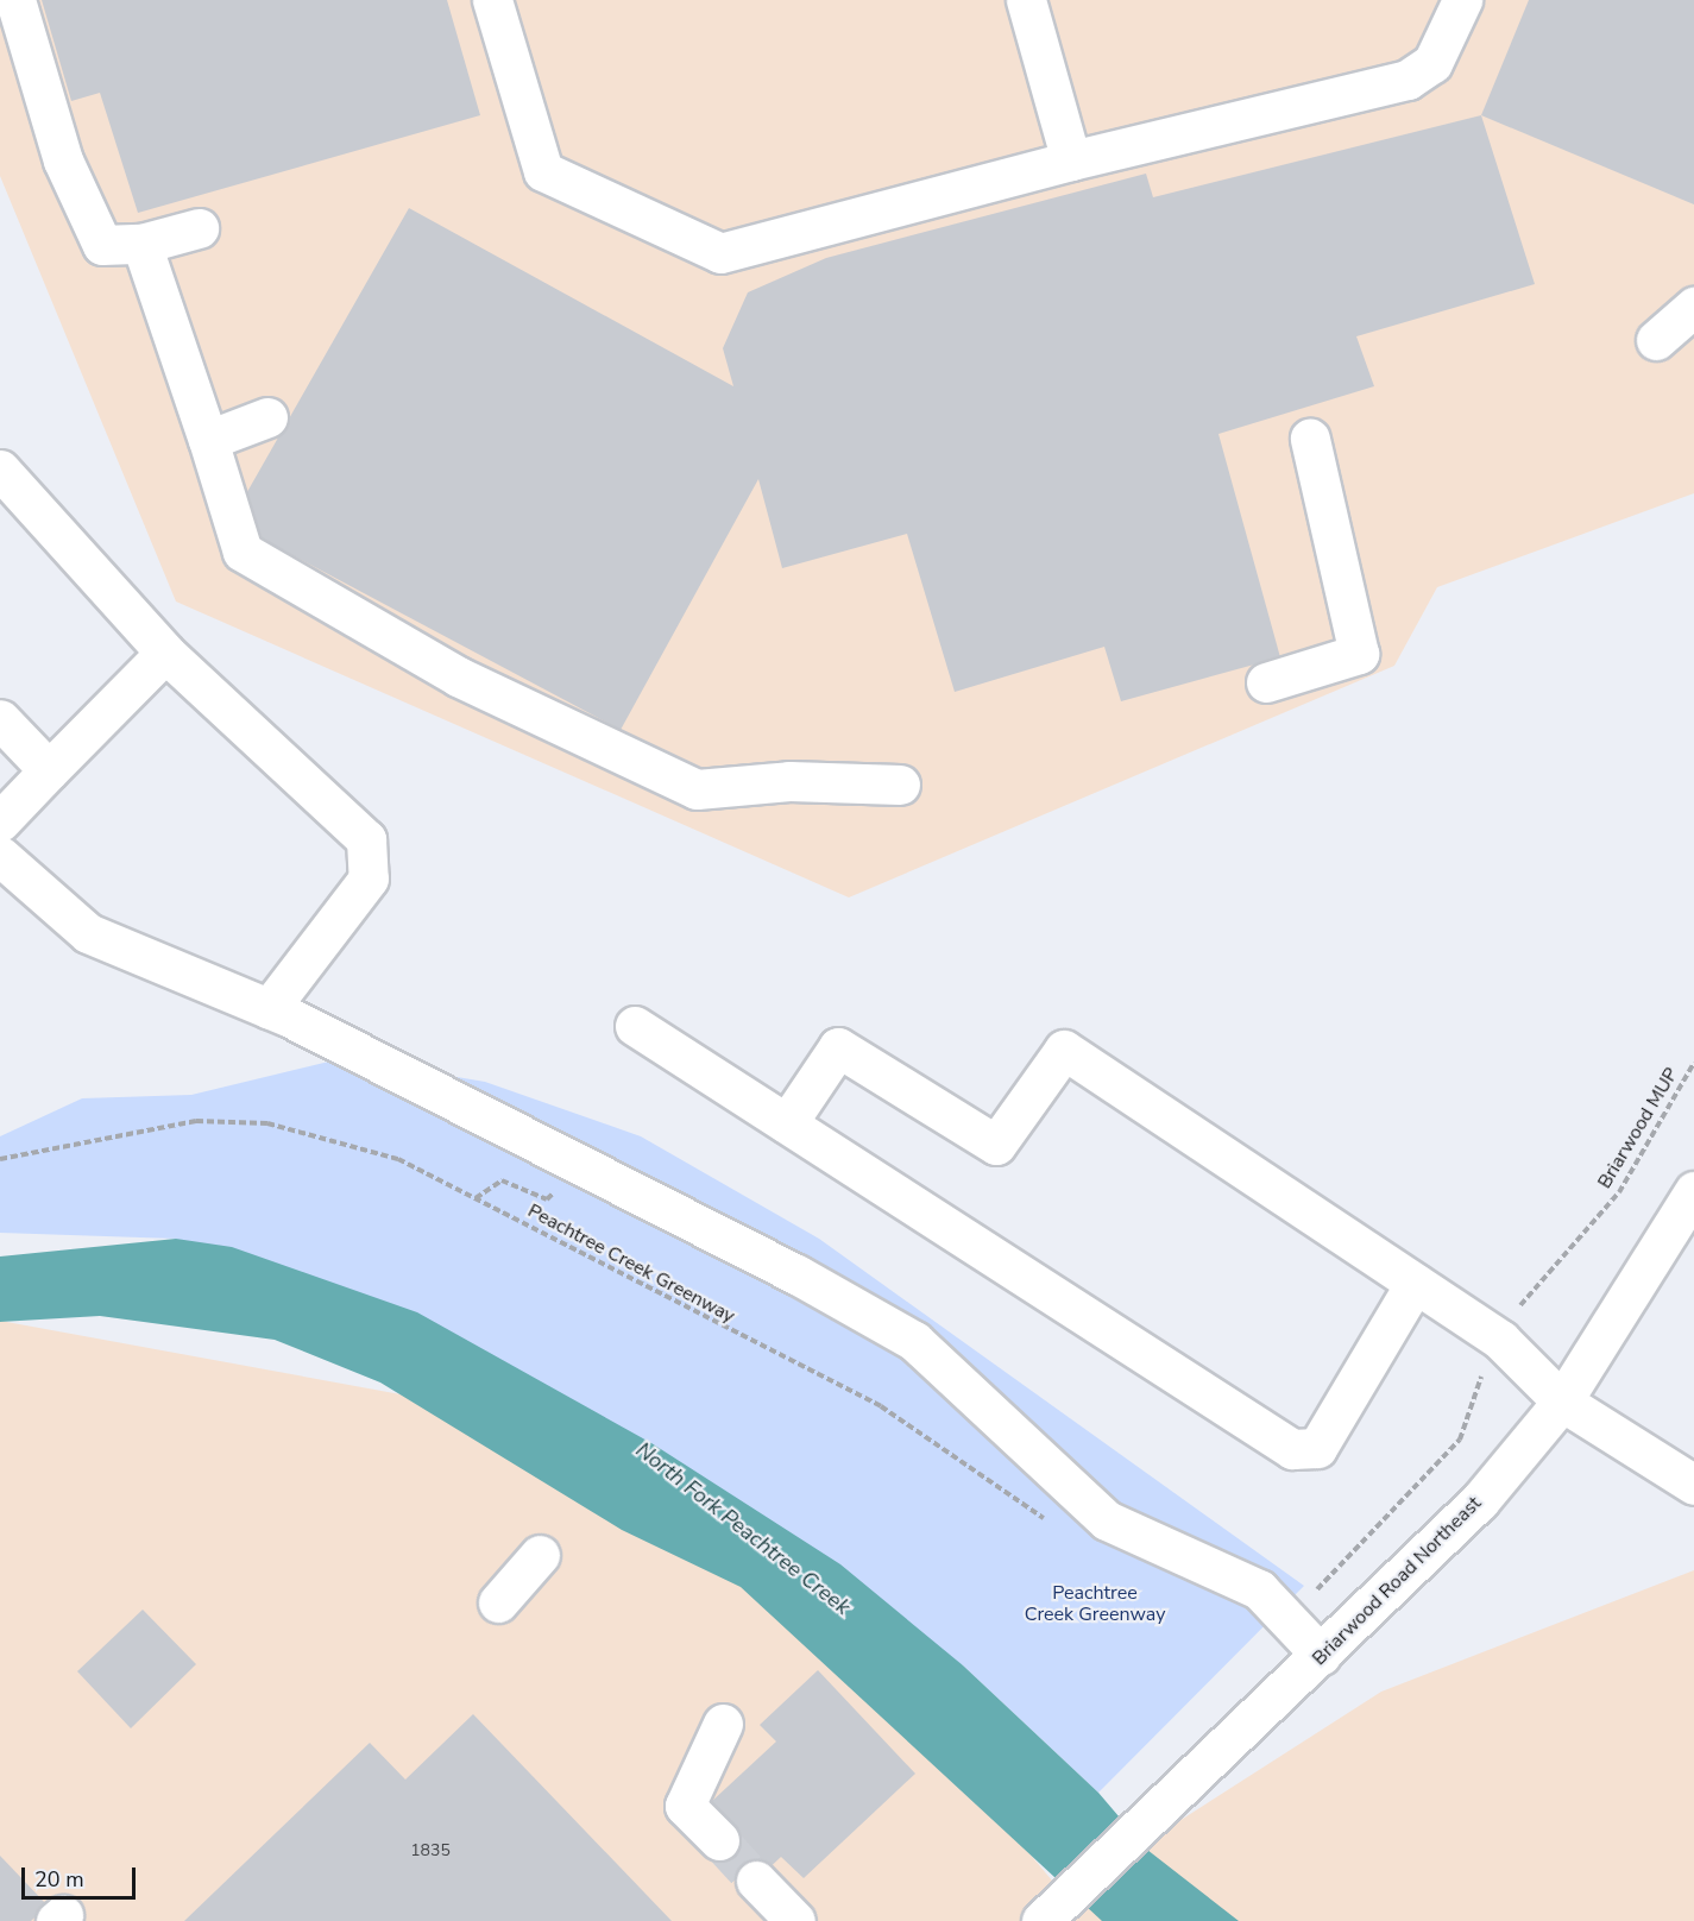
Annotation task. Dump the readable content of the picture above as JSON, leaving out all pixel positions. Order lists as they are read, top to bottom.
{
  "streets": {
    "street": ["Briarwood Road Northeast"],
    "path": ["Briarwood MUP", "Peachtree Creek Greenway"]
  },
  "water": ["North Fork Peachtree Creek"],
  "parks": ["Peachtree Creek Greenway"],
  "house_numbers": ["1835"],
  "scale_bar": "20 m"
}
